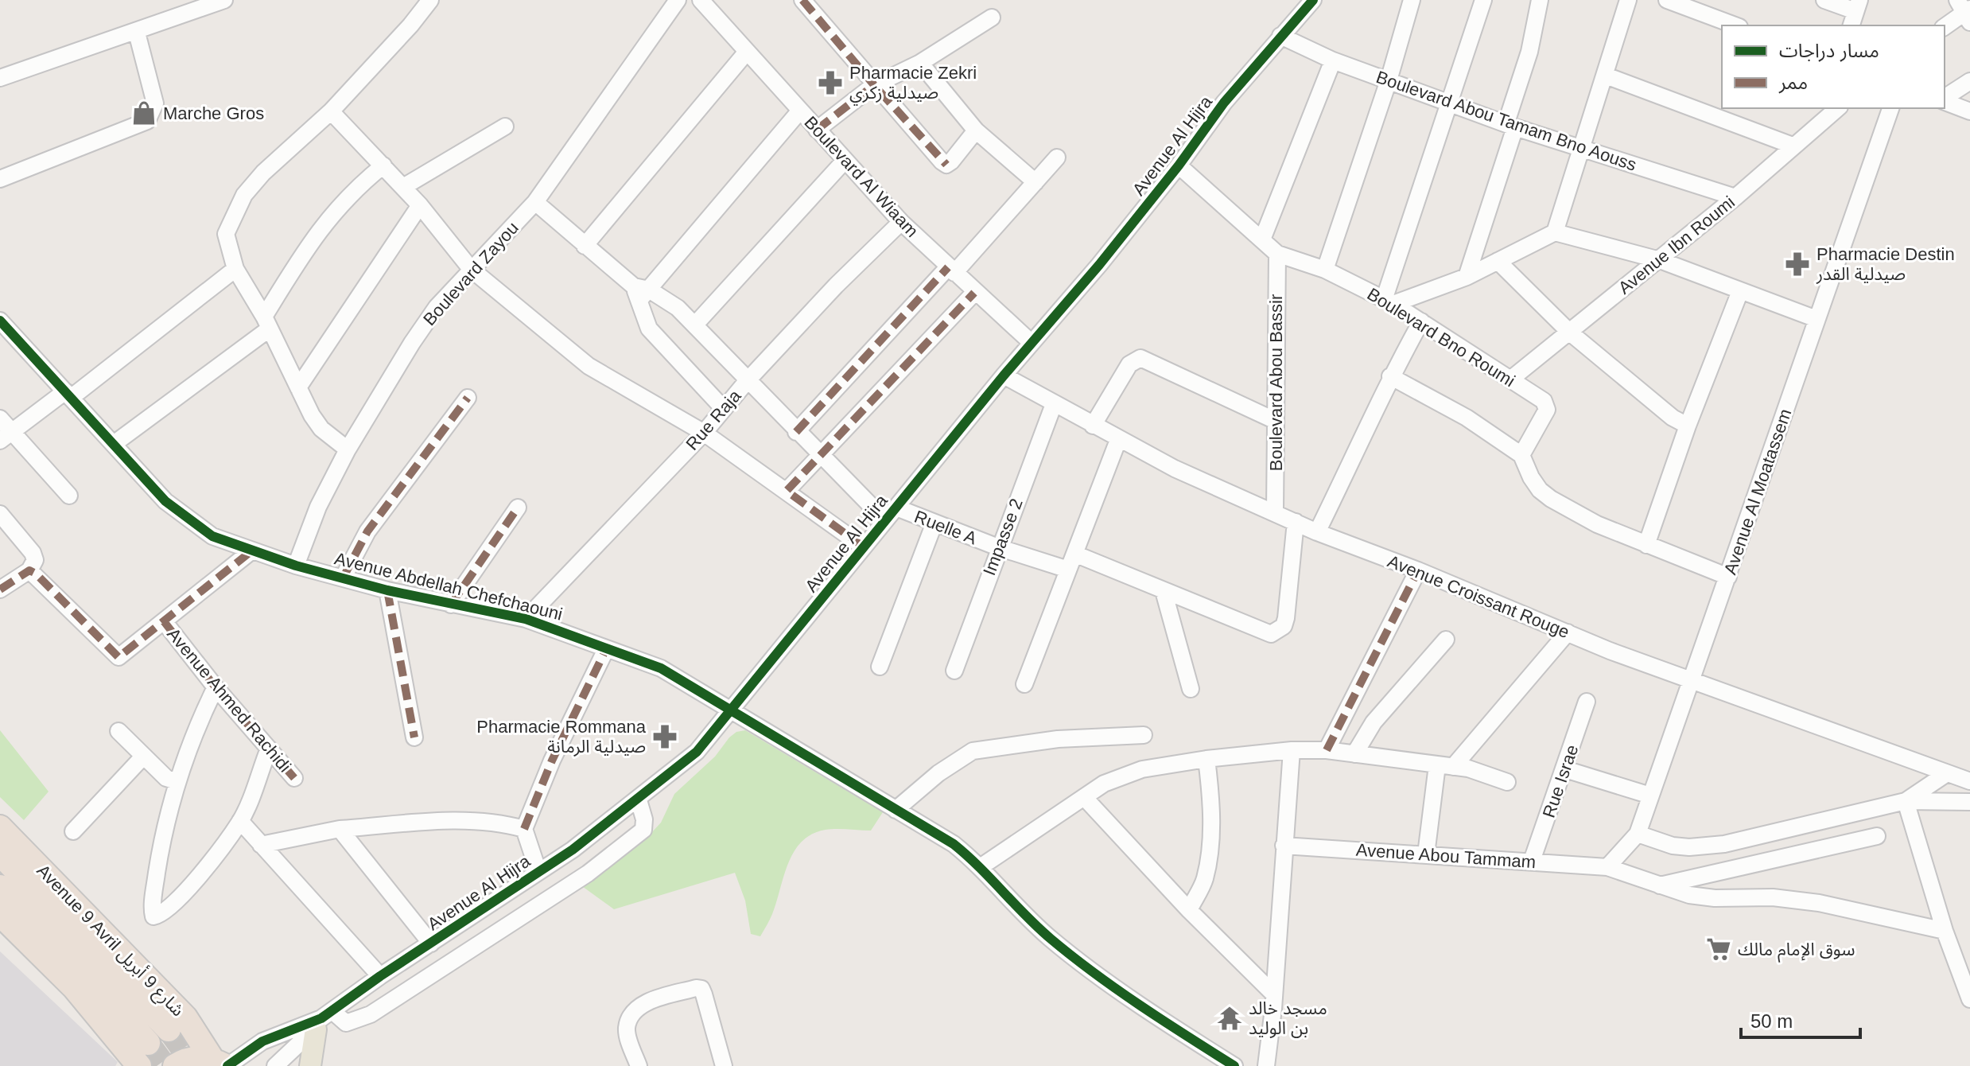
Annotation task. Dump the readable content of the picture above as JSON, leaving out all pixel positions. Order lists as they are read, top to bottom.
{
  "streets": {
    "highway": ["Avenue 9 Avril شارع 9 أبريل"],
    "street": [
      "Boulevard Abou Tamam Bno Aouss",
      "Avenue Al Hijra",
      "Boulevard Al Wiaam",
      "Avenue Ibn Roumi",
      "Boulevard Zayou",
      "Boulevard Bno Roumi",
      "Boulevard Abou Bassir",
      "Rue Raja",
      "Avenue Al Moatassem",
      "Ruelle A",
      "Impasse 2",
      "Avenue Abdellah Chefchaouni",
      "Avenue Croissant Rouge",
      "Avenue Ahmed Rachidi",
      "Rue Israe",
      "Avenue Abou Tammam"
    ]
  },
  "crossings": [
    ["Boulevard Abou Tamam Bno Aouss", "Avenue Al Hijra"],
    ["Boulevard Abou Tamam Bno Aouss", "Avenue Ibn Roumi"],
    ["Avenue Al Hijra", "Boulevard Al Wiaam"],
    ["Avenue Al Hijra", "Boulevard Bno Roumi"],
    ["Avenue Al Hijra", "Ruelle A"],
    ["Avenue Al Hijra", "Avenue Abdellah Chefchaouni"],
    ["Avenue Al Hijra", "Avenue Croissant Rouge"],
    ["Avenue Al Hijra", "Avenue 9 Avril شارع 9 أبريل"],
    ["Boulevard Al Wiaam", "Rue Raja"],
    ["Avenue Ibn Roumi", "Boulevard Bno Roumi"],
    ["Boulevard Zayou", "Avenue Abdellah Chefchaouni"],
    ["Boulevard Bno Roumi", "Boulevard Abou Bassir"],
    ["Boulevard Abou Bassir", "Avenue Croissant Rouge"],
    ["Rue Raja", "Avenue Abdellah Chefchaouni"],
    ["Avenue Al Moatassem", "Avenue Croissant Rouge"],
    ["Avenue Al Moatassem", "Avenue Abou Tammam"],
    ["Ruelle A", "Impasse 2"],
    ["Impasse 2", "Avenue Croissant Rouge"],
    ["Rue Israe", "Avenue Abou Tammam"]
  ],
  "places": {
    "pharmacy": ["Pharmacie Zekri صيدلية زكري", "Pharmacie Destin صيدلية القدر", "Pharmacie Rommana صيدلية الرمانة"],
    "shop": ["Marche Gros"],
    "supermarket": ["سوق الإمام مالك"],
    "temple": ["مسجد خالد بن الوليد"]
  },
  "legend": ["مسار دراجات", "ممر"],
  "scale_bar": "50 m"
}
